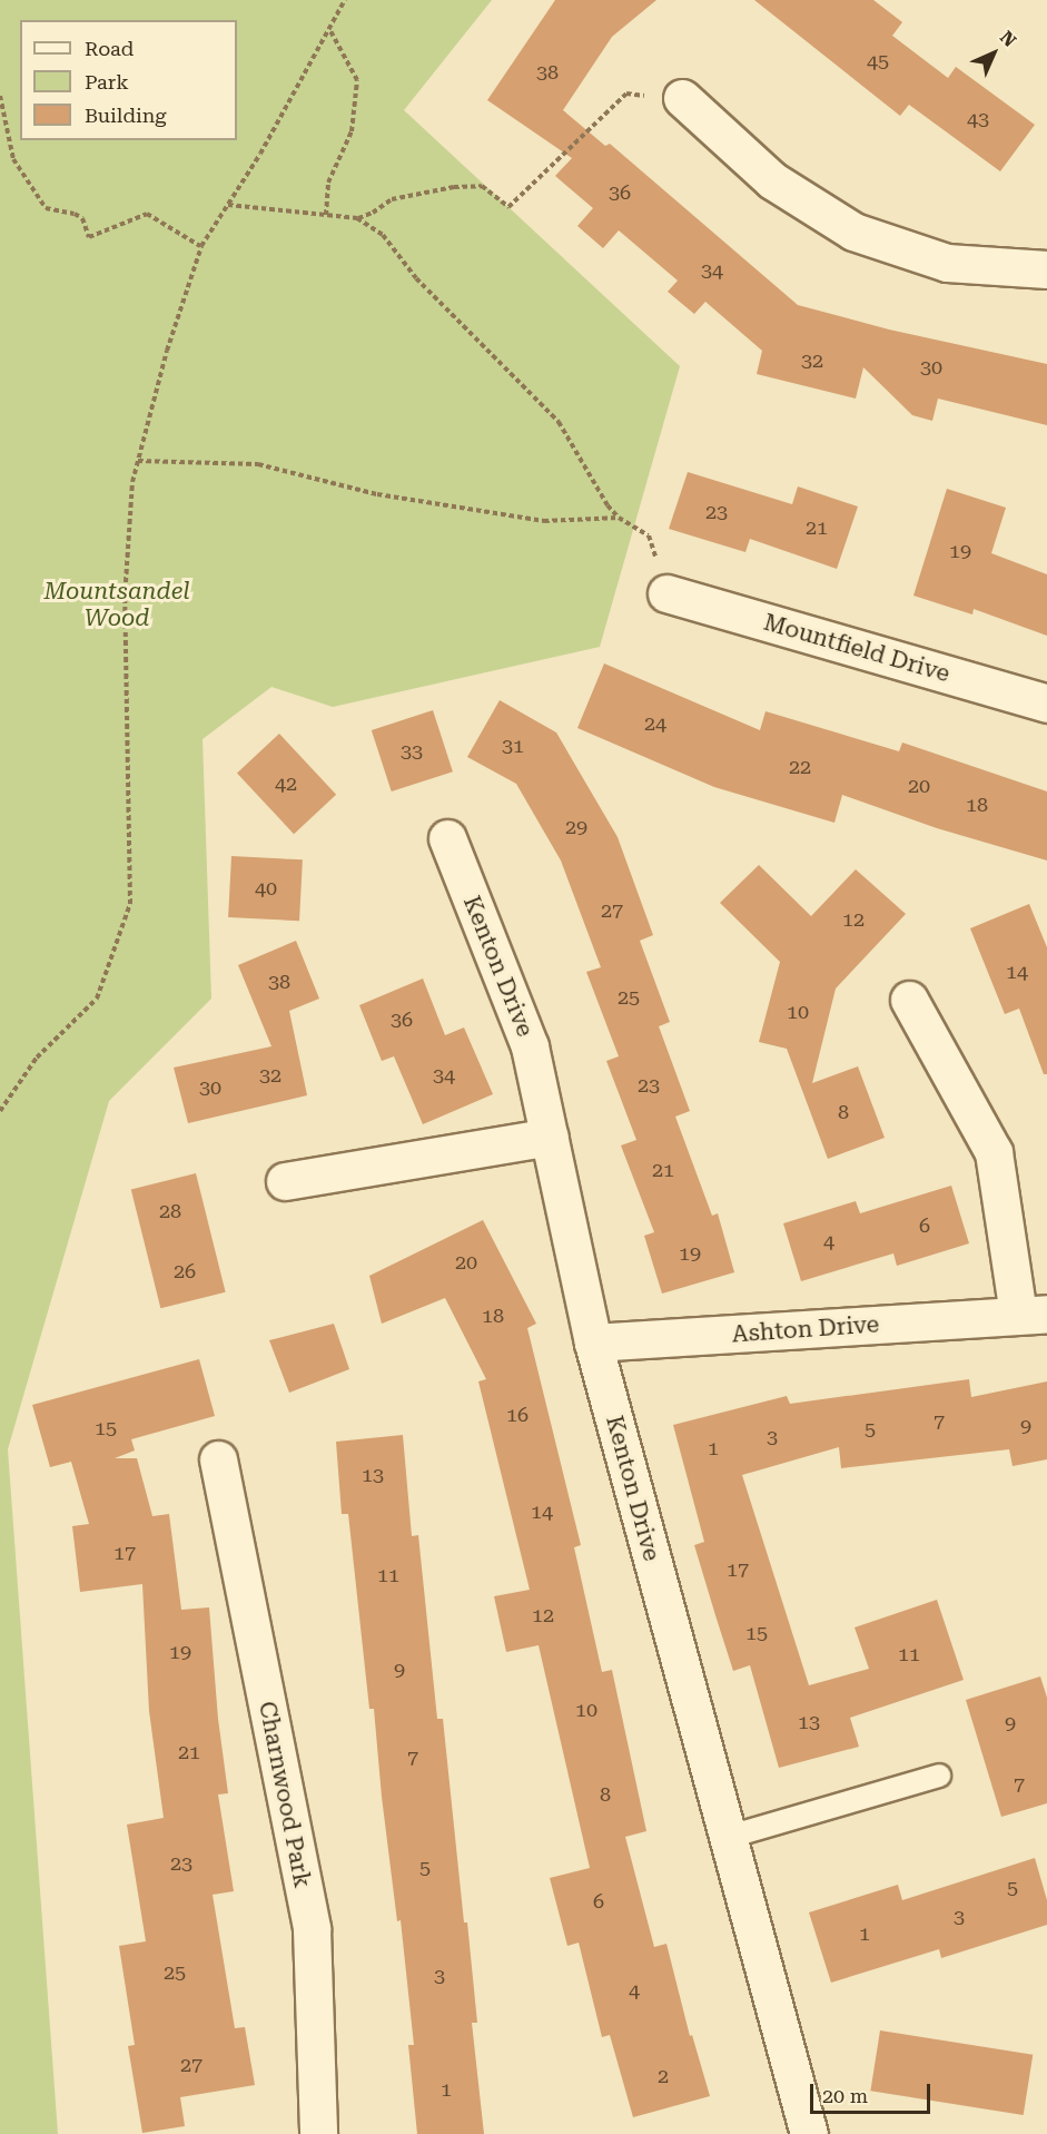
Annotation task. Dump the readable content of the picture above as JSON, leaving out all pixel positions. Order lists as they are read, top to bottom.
{
  "streets": {
    "street": [
      "Mountfield Drive",
      "Kenton Drive",
      "Ashton Drive",
      "Charnwood Park"
    ]
  },
  "crossings": [
    ["Kenton Drive", "Ashton Drive"]
  ],
  "parks": ["Mountsandel Wood"],
  "house_numbers": [
    "45",
    "38",
    "43",
    "36",
    "34",
    "32",
    "30",
    "23",
    "21",
    "19",
    "24",
    "31",
    "33",
    "22",
    "42",
    "20",
    "18",
    "29",
    "40",
    "27",
    "12",
    "14",
    "38",
    "25",
    "10",
    "36",
    "32",
    "34",
    "23",
    "30",
    "8",
    "21",
    "28",
    "6",
    "4",
    "19",
    "20",
    "26",
    "18",
    "16",
    "7",
    "9",
    "15",
    "5",
    "3",
    "1",
    "13",
    "14",
    "17",
    "17",
    "11",
    "12",
    "15",
    "19",
    "11",
    "9",
    "10",
    "13",
    "9",
    "21",
    "7",
    "7",
    "8",
    "23",
    "5",
    "5",
    "6",
    "3",
    "1",
    "25",
    "3",
    "4",
    "27",
    "2",
    "1"
  ],
  "legend": ["Road", "Park", "Building"],
  "scale_bar": "20 m",
  "north": "top right"
}
